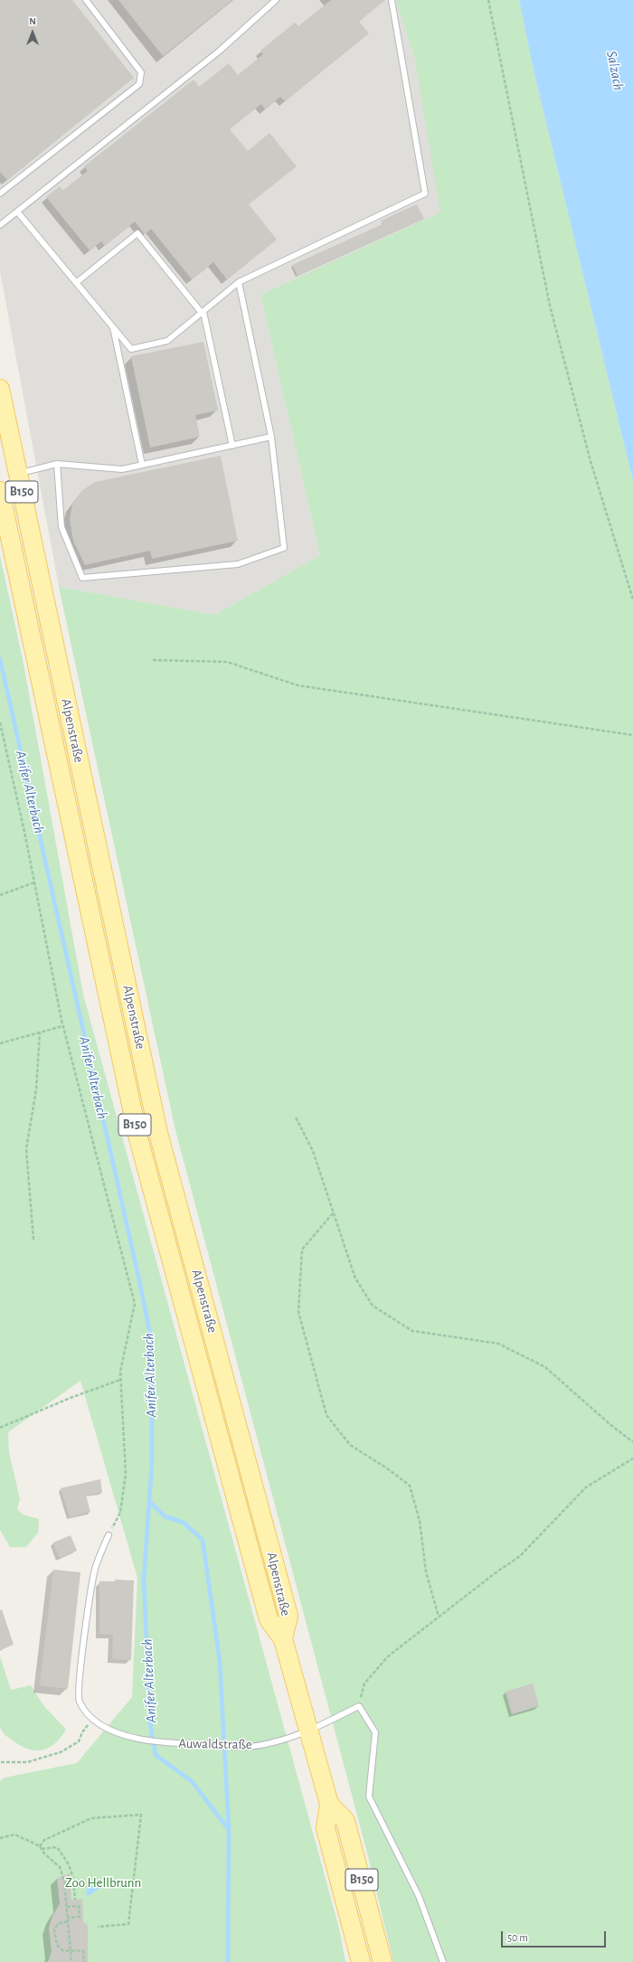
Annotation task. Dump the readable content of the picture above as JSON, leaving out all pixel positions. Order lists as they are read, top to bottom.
{
  "streets": {
    "main road": ["B150", "Alpenstraße"],
    "lane": ["Auwaldstraße"]
  },
  "crossings": [
    ["Alpenstraße", "Auwaldstraße"]
  ],
  "water": ["Salzach", "Anifer Alterbach"],
  "parks": ["Zoo Hellbrunn"],
  "scale_bar": "50 m",
  "north": "top"
}
